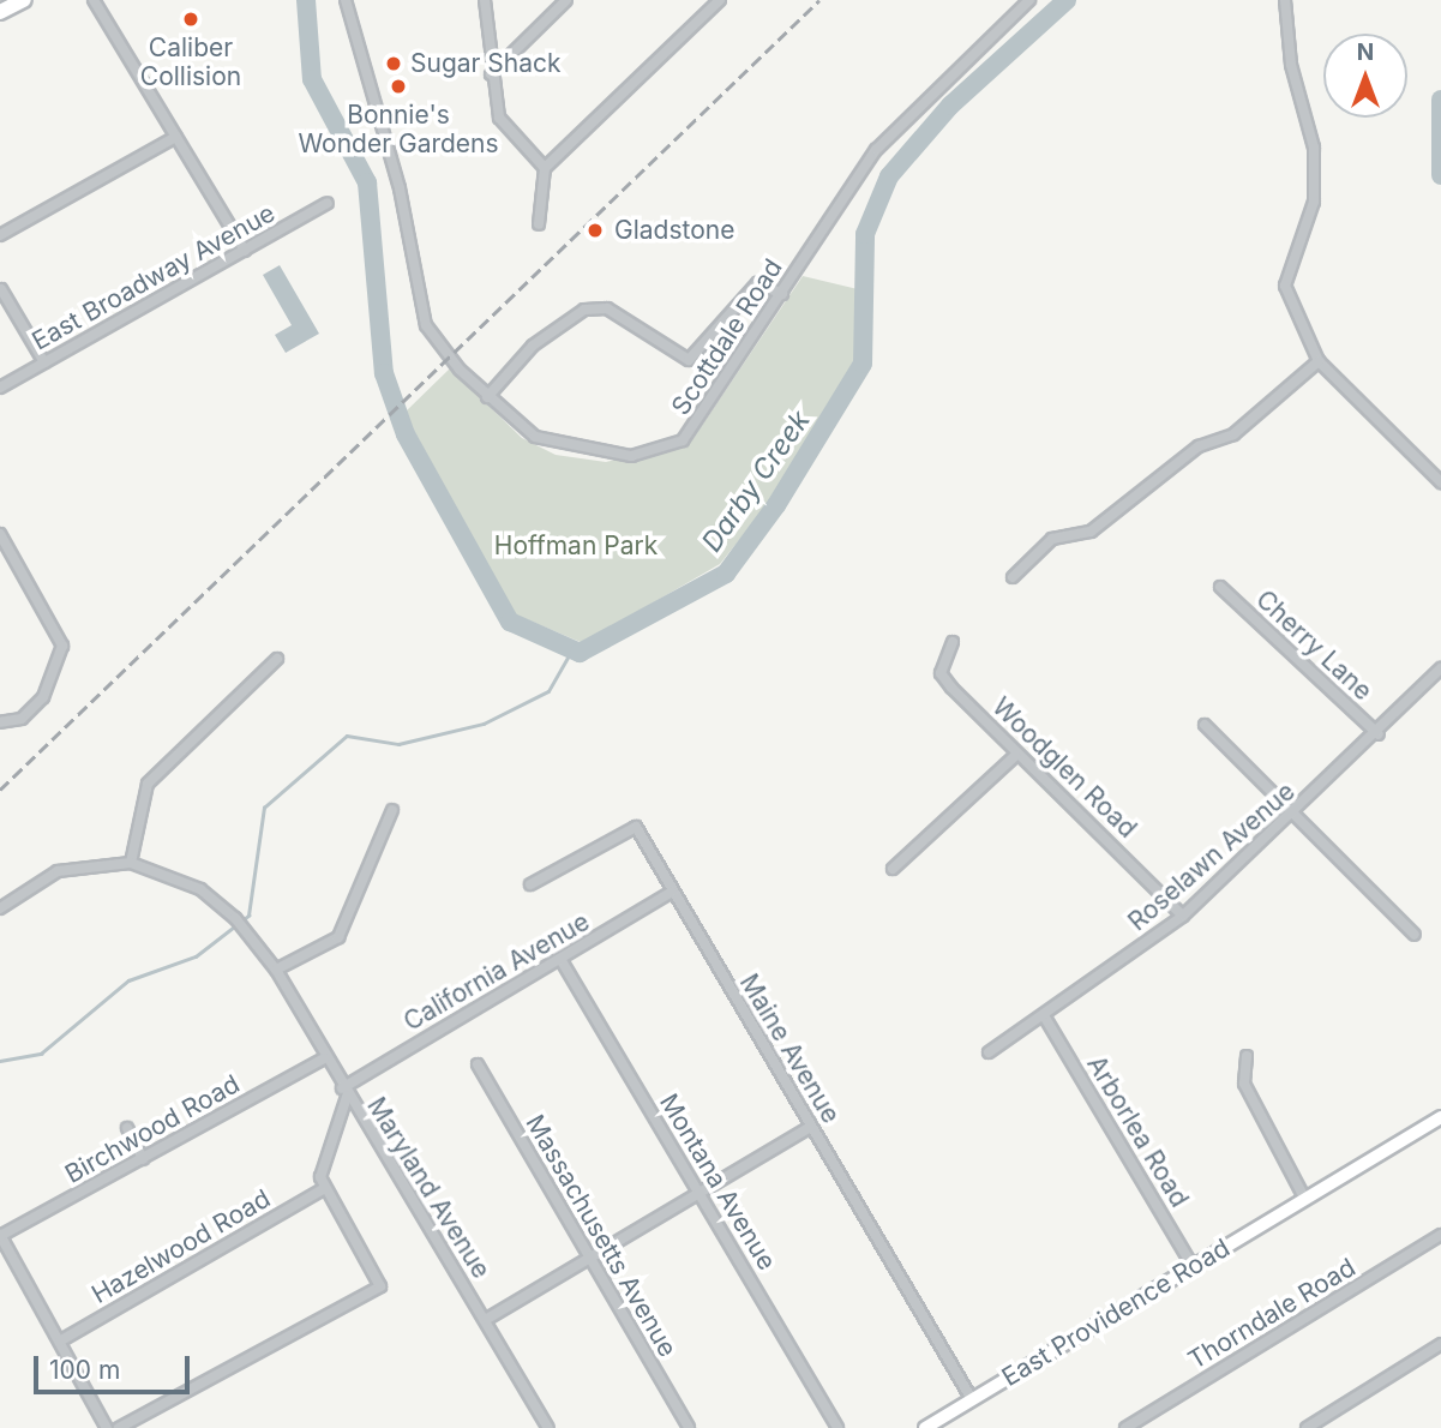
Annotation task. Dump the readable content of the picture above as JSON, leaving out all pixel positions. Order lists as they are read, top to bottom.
{
  "streets": {
    "street": [
      "East Broadway Avenue",
      "Scottdale Road",
      "Cherry Lane",
      "Woodglen Road",
      "Roselawn Avenue",
      "California Avenue",
      "Maine Avenue",
      "Birchwood Road",
      "Arborlea Road",
      "Montana Avenue",
      "Maryland Avenue",
      "Massachusetts Avenue",
      "Hazelwood Road",
      "East Providence Road",
      "Thorndale Road"
    ]
  },
  "crossings": [
    ["Cherry Lane", "Roselawn Avenue"],
    ["Woodglen Road", "Roselawn Avenue"],
    ["Roselawn Avenue", "Arborlea Road"],
    ["California Avenue", "Maine Avenue"],
    ["California Avenue", "Montana Avenue"],
    ["California Avenue", "Maryland Avenue"],
    ["Maine Avenue", "East Providence Road"],
    ["Birchwood Road", "Maryland Avenue"],
    ["Arborlea Road", "East Providence Road"]
  ],
  "water": ["Darby Creek"],
  "parks": ["Hoffman Park"],
  "places": [
    "Caliber Collision",
    "Sugar Shack",
    "Bonnie's Wonder Gardens",
    "Gladstone"
  ],
  "scale_bar": "100 m",
  "north": "top"
}
